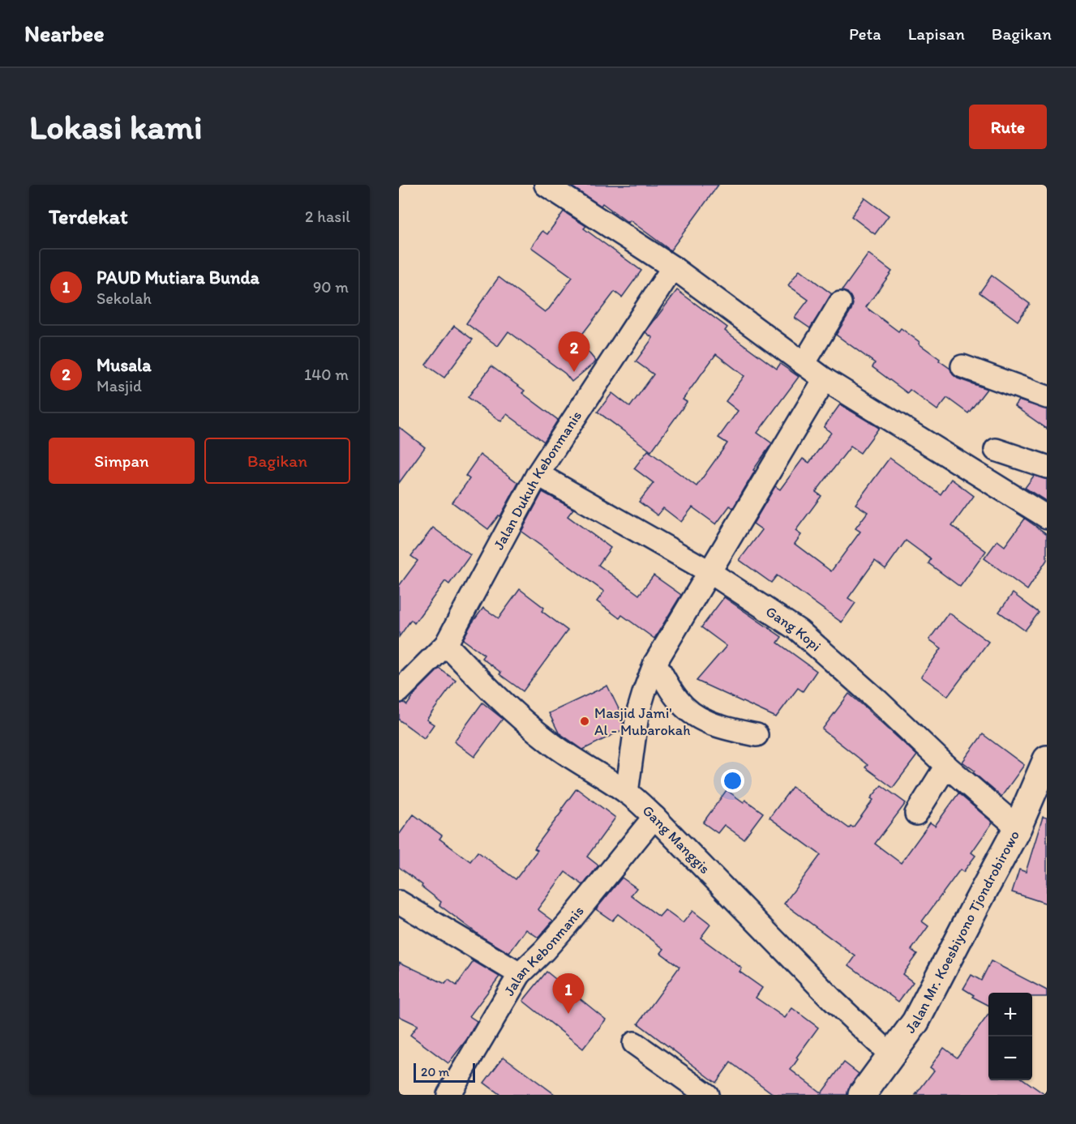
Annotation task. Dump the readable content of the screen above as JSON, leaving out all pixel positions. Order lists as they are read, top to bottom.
{
  "streets": {
    "main road": ["Jalan Mr. Koesbiyono Tjondrobirowo"],
    "street": [
      "Jalan Dukuh Kebonmanis",
      "Gang Kopi",
      "Gang Manggis",
      "Jalan Kebonmanis"
    ]
  },
  "crossings": [
    ["Jalan Dukuh Kebonmanis", "Gang Kopi"],
    ["Jalan Dukuh Kebonmanis", "Gang Manggis"],
    ["Gang Kopi", "Jalan Mr. Koesbiyono Tjondrobirowo"],
    ["Gang Manggis", "Jalan Mr. Koesbiyono Tjondrobirowo"],
    ["Gang Manggis", "Jalan Kebonmanis"]
  ],
  "places": ["Masjid Jami' Al - Mubarokah"],
  "scale_bar": "20 m",
  "page": {
    "header": "Nearbee",
    "nav": ["Peta", "Lapisan", "Bagikan"],
    "buttons": [
      "Rute",
      ["Simpan", "Bagikan"]
    ],
    "title": "Lokasi kami",
    "heading": ["Terdekat", "2 hasil"],
    "list": [
      {
        "mark": "1",
        "name": "PAUD Mutiara Bunda",
        "note": "Sekolah",
        "value": "90 m"
      },
      {
        "mark": "2",
        "name": "Musala",
        "note": "Masjid",
        "value": "140 m"
      }
    ],
    "pins": ["2", "1"],
    "map_buttons": ["+", "−"],
    "scale": "20 m"
  }
}
